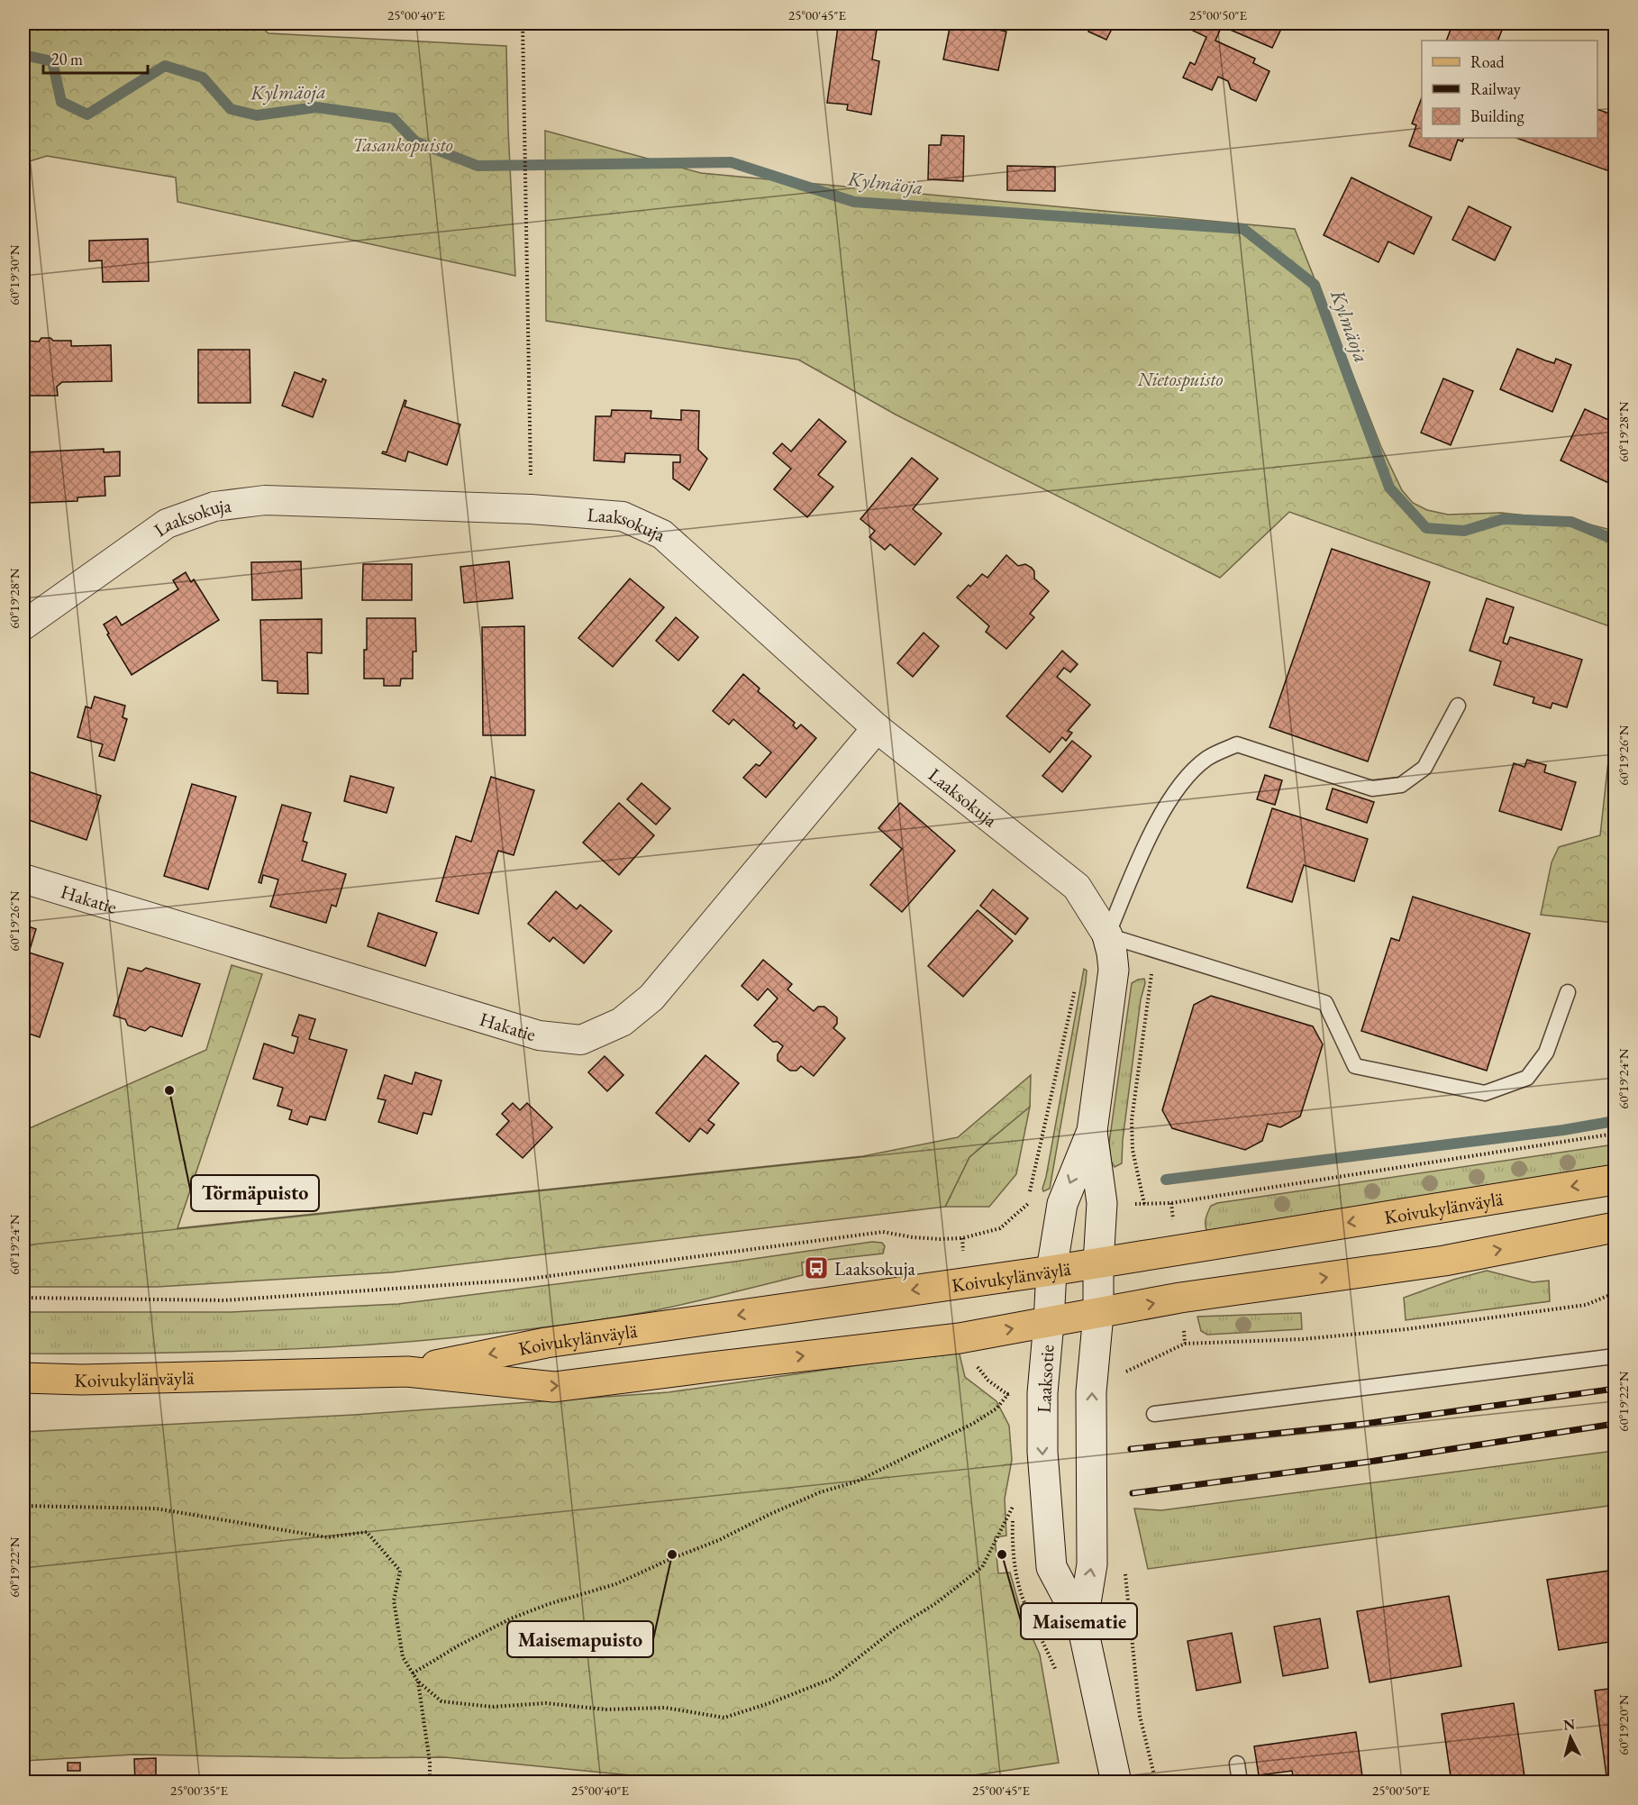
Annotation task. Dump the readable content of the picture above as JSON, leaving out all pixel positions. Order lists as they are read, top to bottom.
{
  "streets": {
    "main road": ["Koivukylänväylä", "Laaksotie"],
    "street": ["Laaksokuja", "Hakatie"]
  },
  "crossings": [
    ["Laaksokuja", "Hakatie"],
    ["Laaksokuja", "Laaksotie"],
    ["Koivukylänväylä", "Laaksotie"]
  ],
  "water": ["Kylmäoja"],
  "parks": ["Tasankopuisto", "Nietospuisto"],
  "places": {
    "other": ["Törmäpuisto", "Maisemapuisto", "Maisematie"],
    "bus stop": ["Laaksokuja"]
  },
  "legend": ["Road", "Railway", "Building"],
  "scale_bar": "20 m",
  "north": "top",
  "coordinates": [
    "25°00'40\"E",
    "25°00'45\"E",
    "25°00'50\"E",
    "60°19'30\"N",
    "60°19'28\"N",
    "60°19'26\"N",
    "60°19'24\"N",
    "60°19'22\"N",
    "60°19'20\"N",
    "25°00'35\"E"
  ]
}
